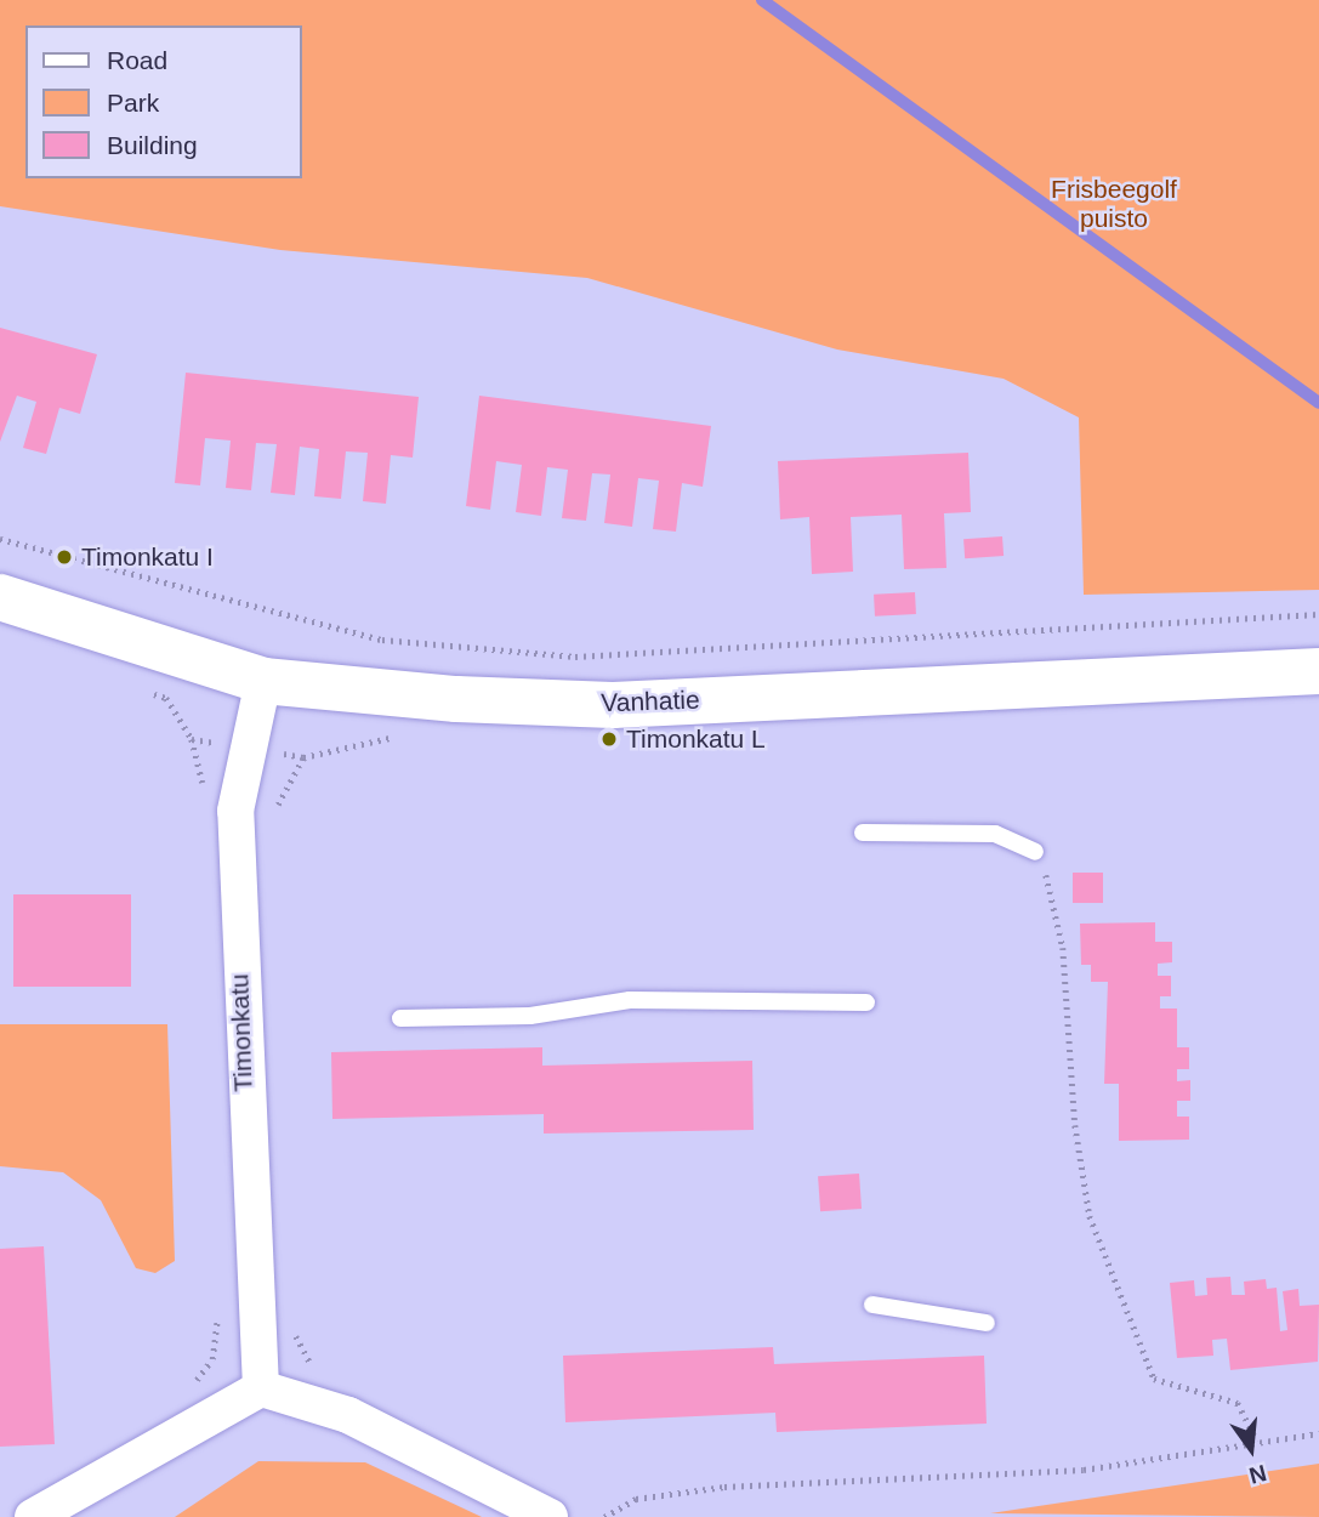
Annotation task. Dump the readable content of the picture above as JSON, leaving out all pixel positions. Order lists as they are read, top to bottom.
{
  "streets": {
    "street": ["Vanhatie", "Timonkatu"]
  },
  "crossings": [
    ["Vanhatie", "Timonkatu"]
  ],
  "parks": ["Frisbeegolf puisto"],
  "places": ["Timonkatu I", "Timonkatu L"],
  "legend": ["Road", "Park", "Building"],
  "north": "bottom"
}
